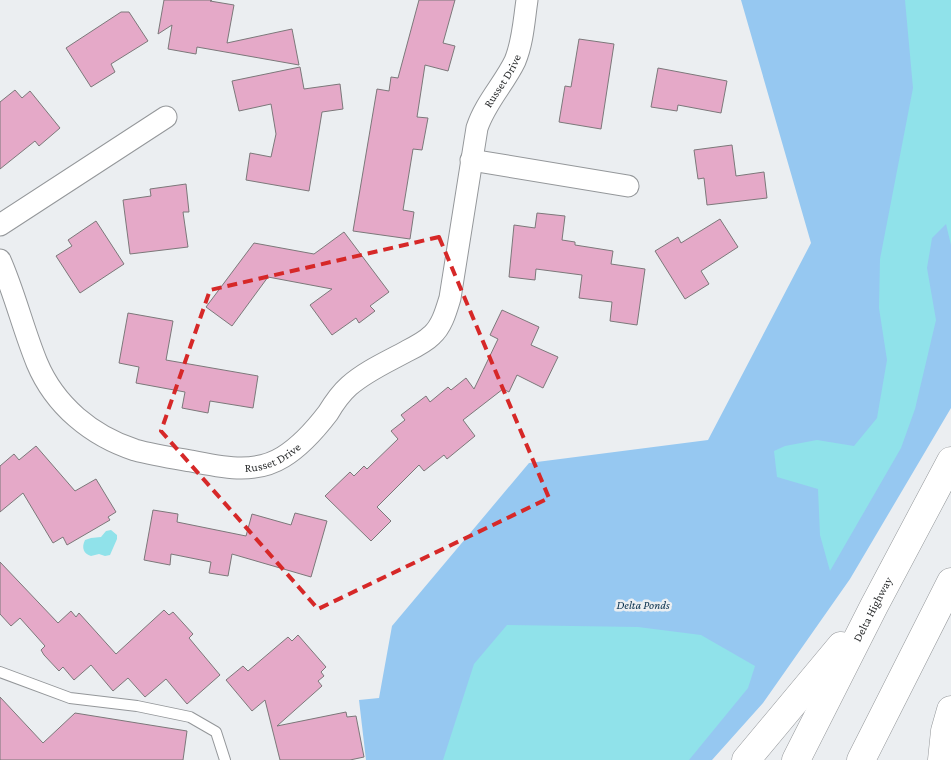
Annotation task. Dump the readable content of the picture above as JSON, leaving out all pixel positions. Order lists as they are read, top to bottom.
{
  "streets": {
    "highway": ["Delta Highway"],
    "street": ["Russet Drive"]
  },
  "parks": ["Delta Ponds"]
}
